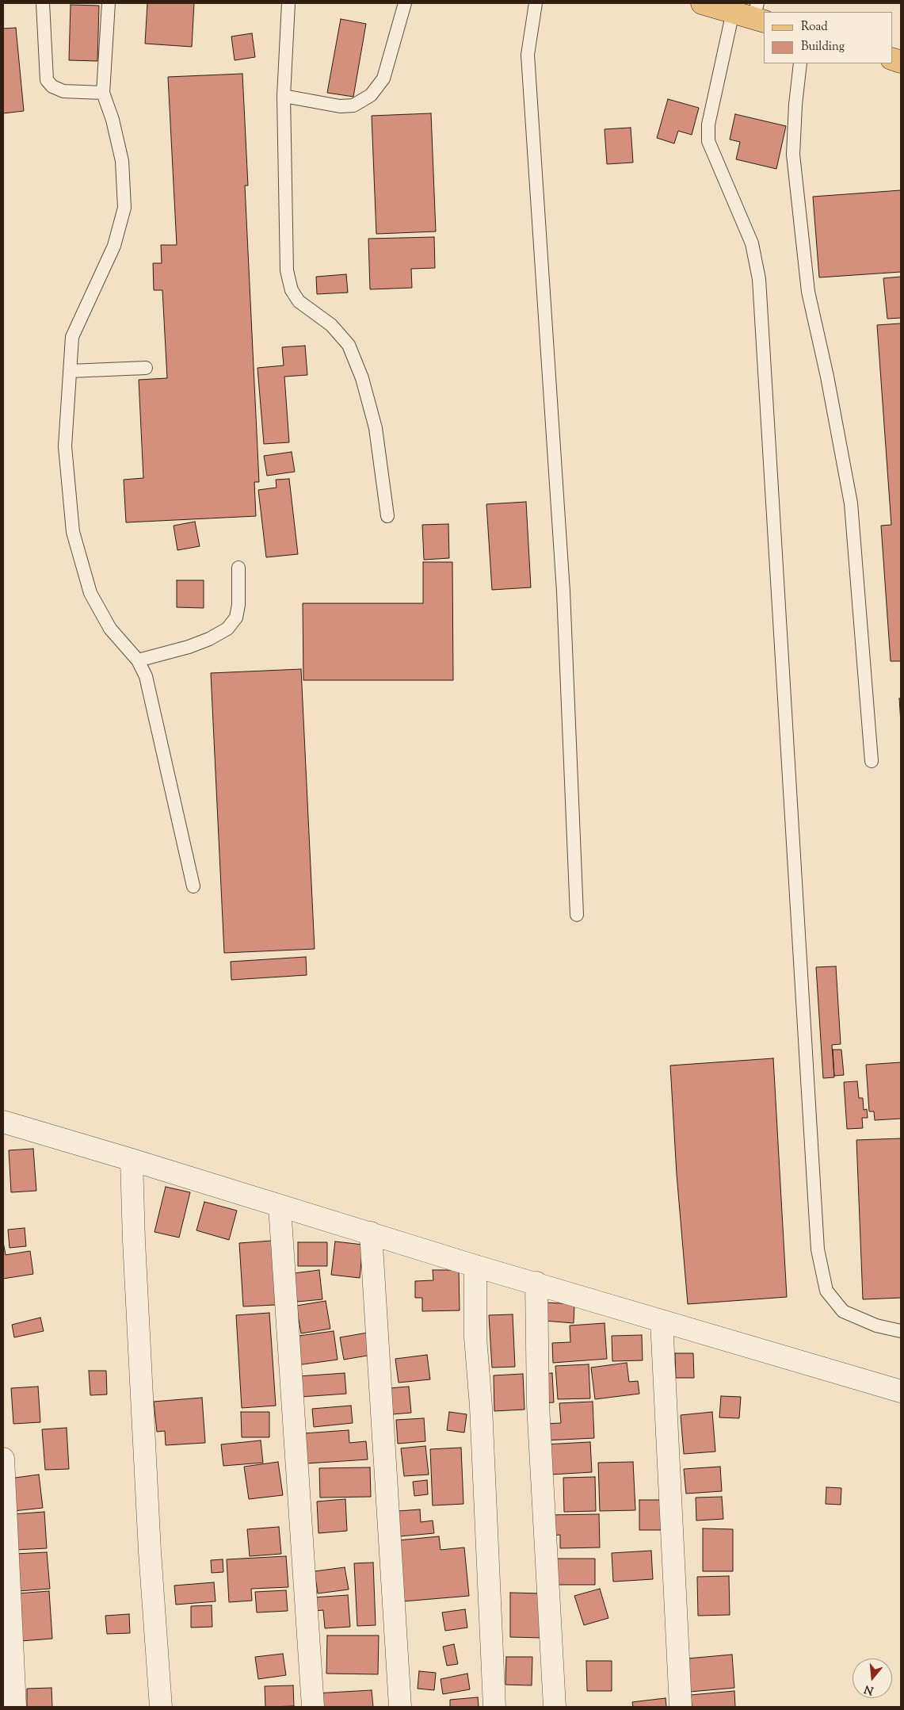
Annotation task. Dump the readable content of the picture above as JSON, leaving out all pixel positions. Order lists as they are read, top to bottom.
{
  "legend": ["Road", "Building"],
  "north": "bottom"
}
